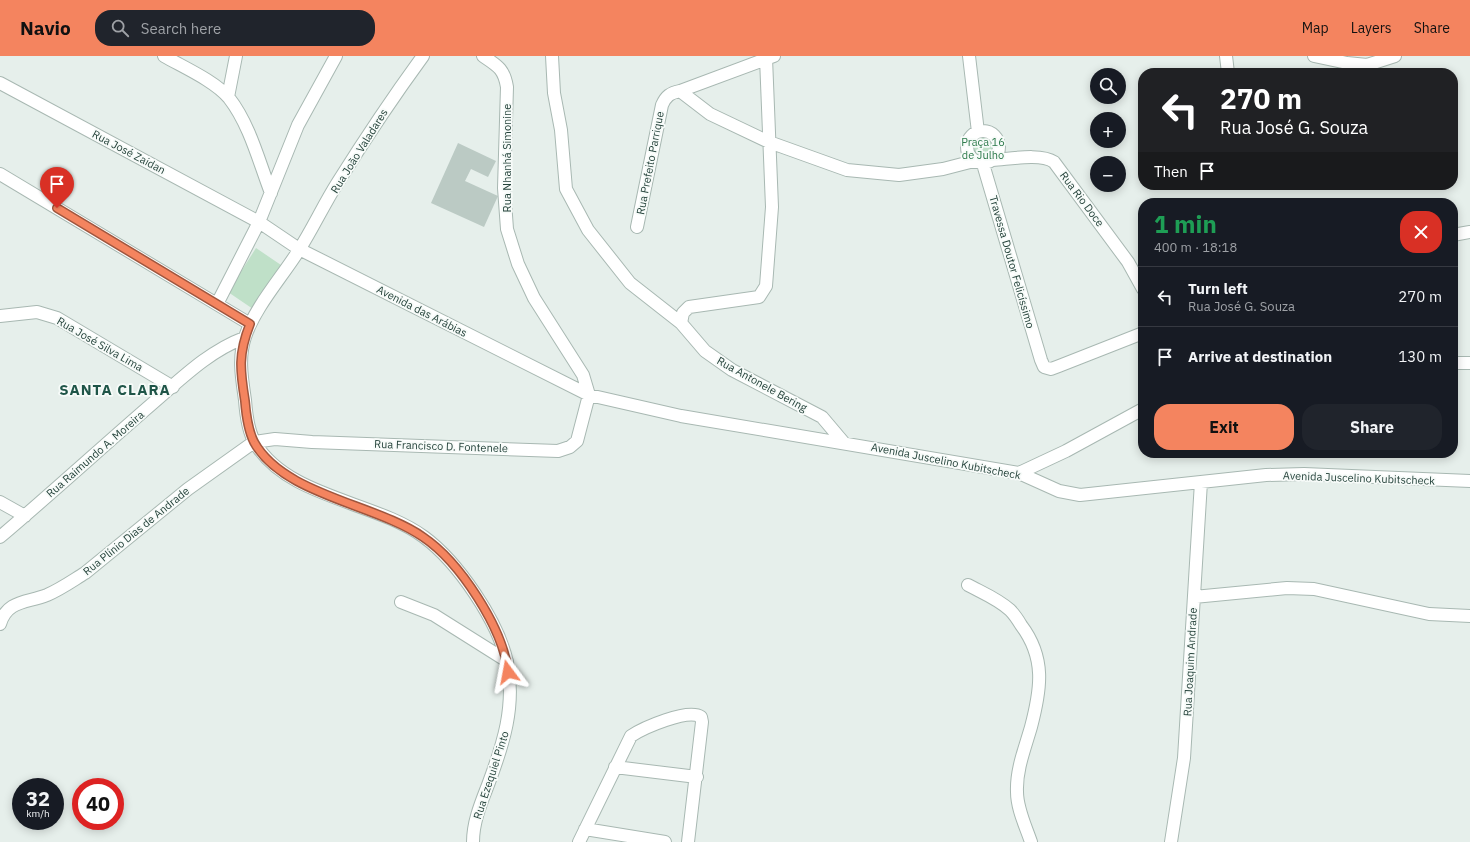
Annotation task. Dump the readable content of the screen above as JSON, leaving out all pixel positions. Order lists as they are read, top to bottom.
{
  "streets": {
    "street": [
      "Rua João Valadares",
      "Rua José Zaidan",
      "Rua Nhanhá Simonine",
      "Rua Prefeito Parrique",
      "Rua Rio Doce",
      "Travessa Doutor Felicíssimo",
      "Avenida das Arábias",
      "Rua José Silva Lima",
      "Rua Antonele Bering",
      "Rua Francisco D. Fontenele",
      "Rua Raimundo A. Moreira",
      "Avenida Juscelino Kubitscheck",
      "Rua Plínio Dias de Andrade",
      "Rua Joaquim Andrade",
      "Rua Ezequiel Pinto"
    ]
  },
  "crossings": [
    ["Rua João Valadares", "Avenida das Arábias"],
    ["Rua José Zaidan", "Avenida das Arábias"],
    ["Rua Nhanhá Simonine", "Avenida das Arábias"],
    ["Rua Nhanhá Simonine", "Rua Francisco D. Fontenele"],
    ["Rua Nhanhá Simonine", "Avenida Juscelino Kubitscheck"],
    ["Rua Prefeito Parrique", "Rua Rio Doce"],
    ["Rua Rio Doce", "Travessa Doutor Felicíssimo"],
    ["Avenida das Arábias", "Rua Francisco D. Fontenele"],
    ["Avenida das Arábias", "Avenida Juscelino Kubitscheck"],
    ["Rua José Silva Lima", "Rua Raimundo A. Moreira"],
    ["Rua Antonele Bering", "Avenida Juscelino Kubitscheck"],
    ["Rua Francisco D. Fontenele", "Avenida Juscelino Kubitscheck"],
    ["Rua Francisco D. Fontenele", "Rua Plínio Dias de Andrade"],
    ["Rua Francisco D. Fontenele", "Rua Ezequiel Pinto"],
    ["Avenida Juscelino Kubitscheck", "Rua Joaquim Andrade"],
    ["Rua Plínio Dias de Andrade", "Rua Ezequiel Pinto"]
  ],
  "districts": ["SANTA CLARA"],
  "parks": ["Praça 16 de Julho"],
  "page": {
    "header": "Navio",
    "search": "Search here",
    "nav": ["Map", "Layers", "Share"],
    "map_buttons": ["+", "−"],
    "turn": ["270 m", "Rua José G. Souza"],
    "then": "Then",
    "heading": ["1 min", "400 m · 18:18"],
    "list": [
      {
        "name": "Turn left",
        "note": "Rua José G. Souza",
        "value": "270 m"
      },
      {
        "name": "Arrive at destination",
        "value": "130 m"
      }
    ],
    "buttons": ["Exit", "Share"],
    "speed": "32 km/h",
    "limit": "40"
  }
}
